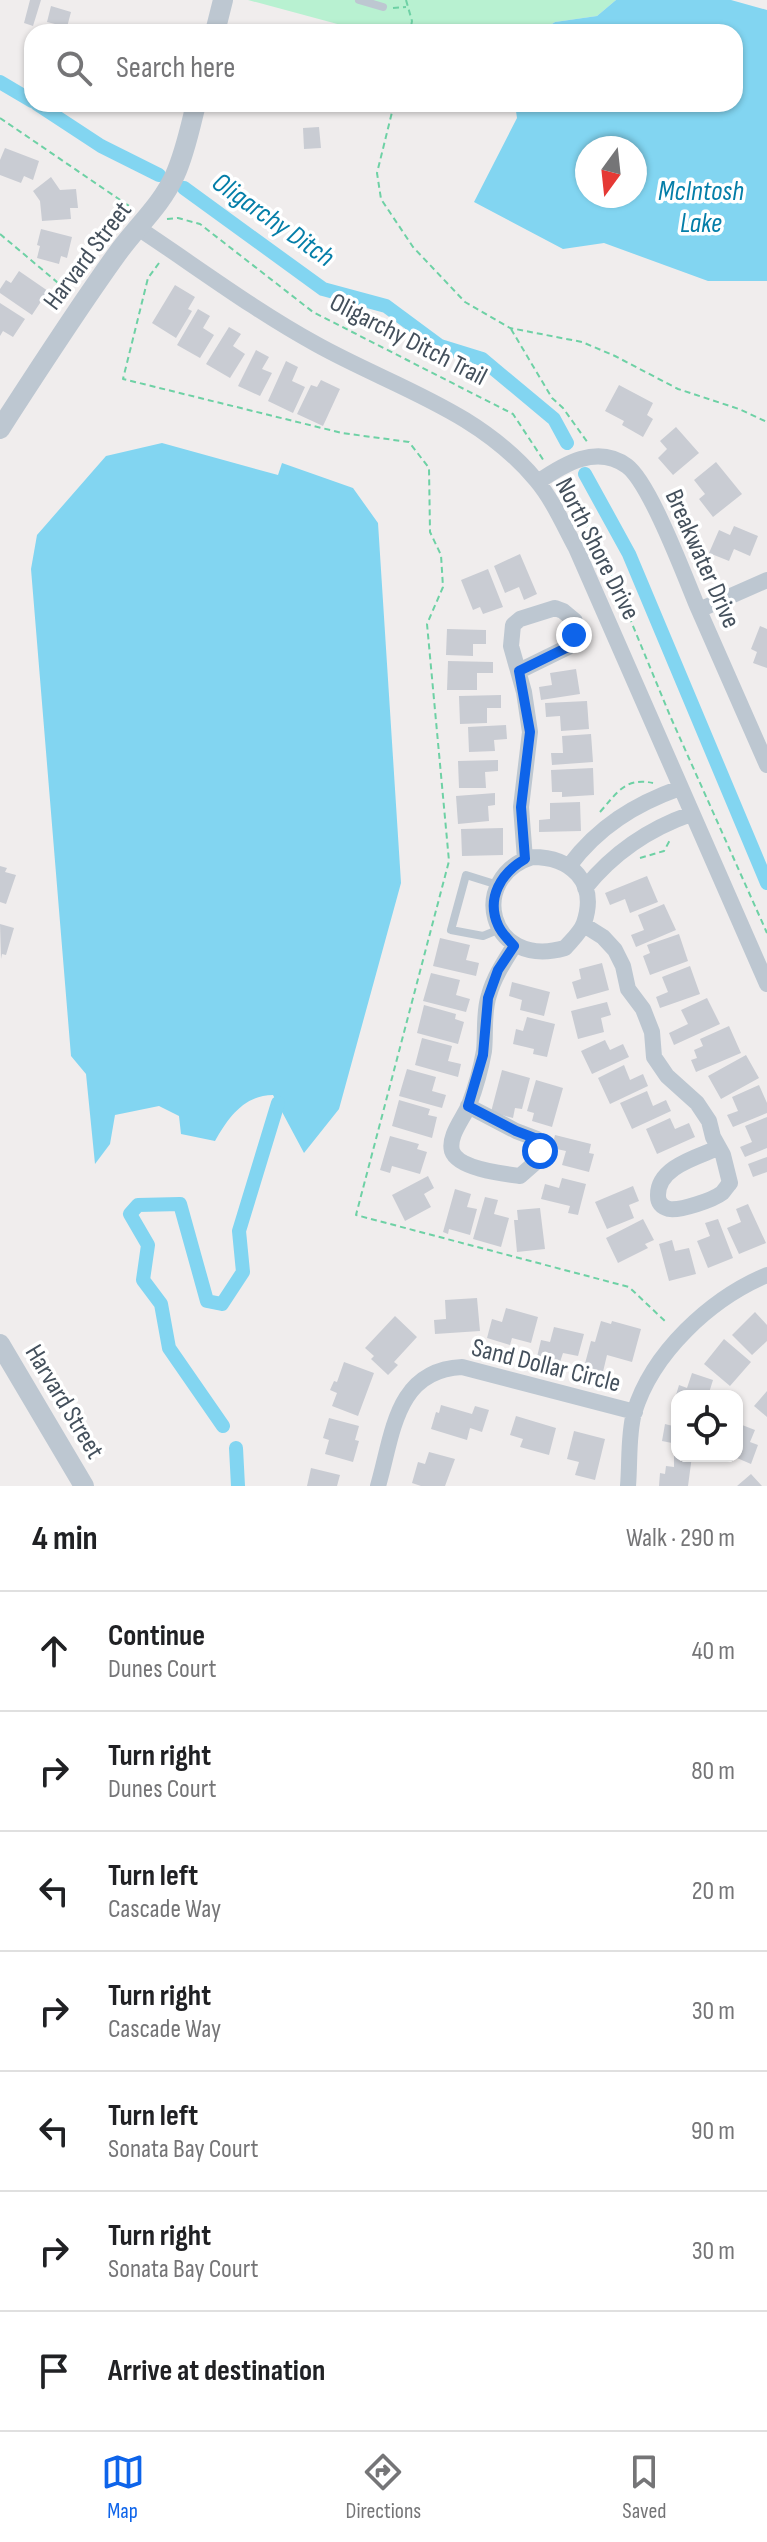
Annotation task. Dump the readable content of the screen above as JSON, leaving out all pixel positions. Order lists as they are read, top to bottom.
{
  "streets": {
    "street": [
      "Harvard Street",
      "North Shore Drive",
      "Breakwater Drive",
      "Sand Dollar Circle"
    ],
    "path": ["Oligarchy Ditch Trail"]
  },
  "crossings": [
    ["Harvard Street", "North Shore Drive"],
    ["Oligarchy Ditch Trail", "Breakwater Drive"],
    ["North Shore Drive", "Breakwater Drive"]
  ],
  "water": ["McIntosh Lake", "Oligarchy Ditch"],
  "north": "bottom",
  "page": {
    "search": "Search here",
    "heading": ["4 min", "Walk · 290 m"],
    "list": [
      ["Continue", "Dunes Court", "40 m"],
      ["Turn right", "Dunes Court", "80 m"],
      ["Turn left", "Cascade Way", "20 m"],
      ["Turn right", "Cascade Way", "30 m"],
      ["Turn left", "Sonata Bay Court", "90 m"],
      ["Turn right", "Sonata Bay Court", "30 m"],
      "Arrive at destination"
    ],
    "nav": ["Map", "Directions", "Saved"]
  }
}
